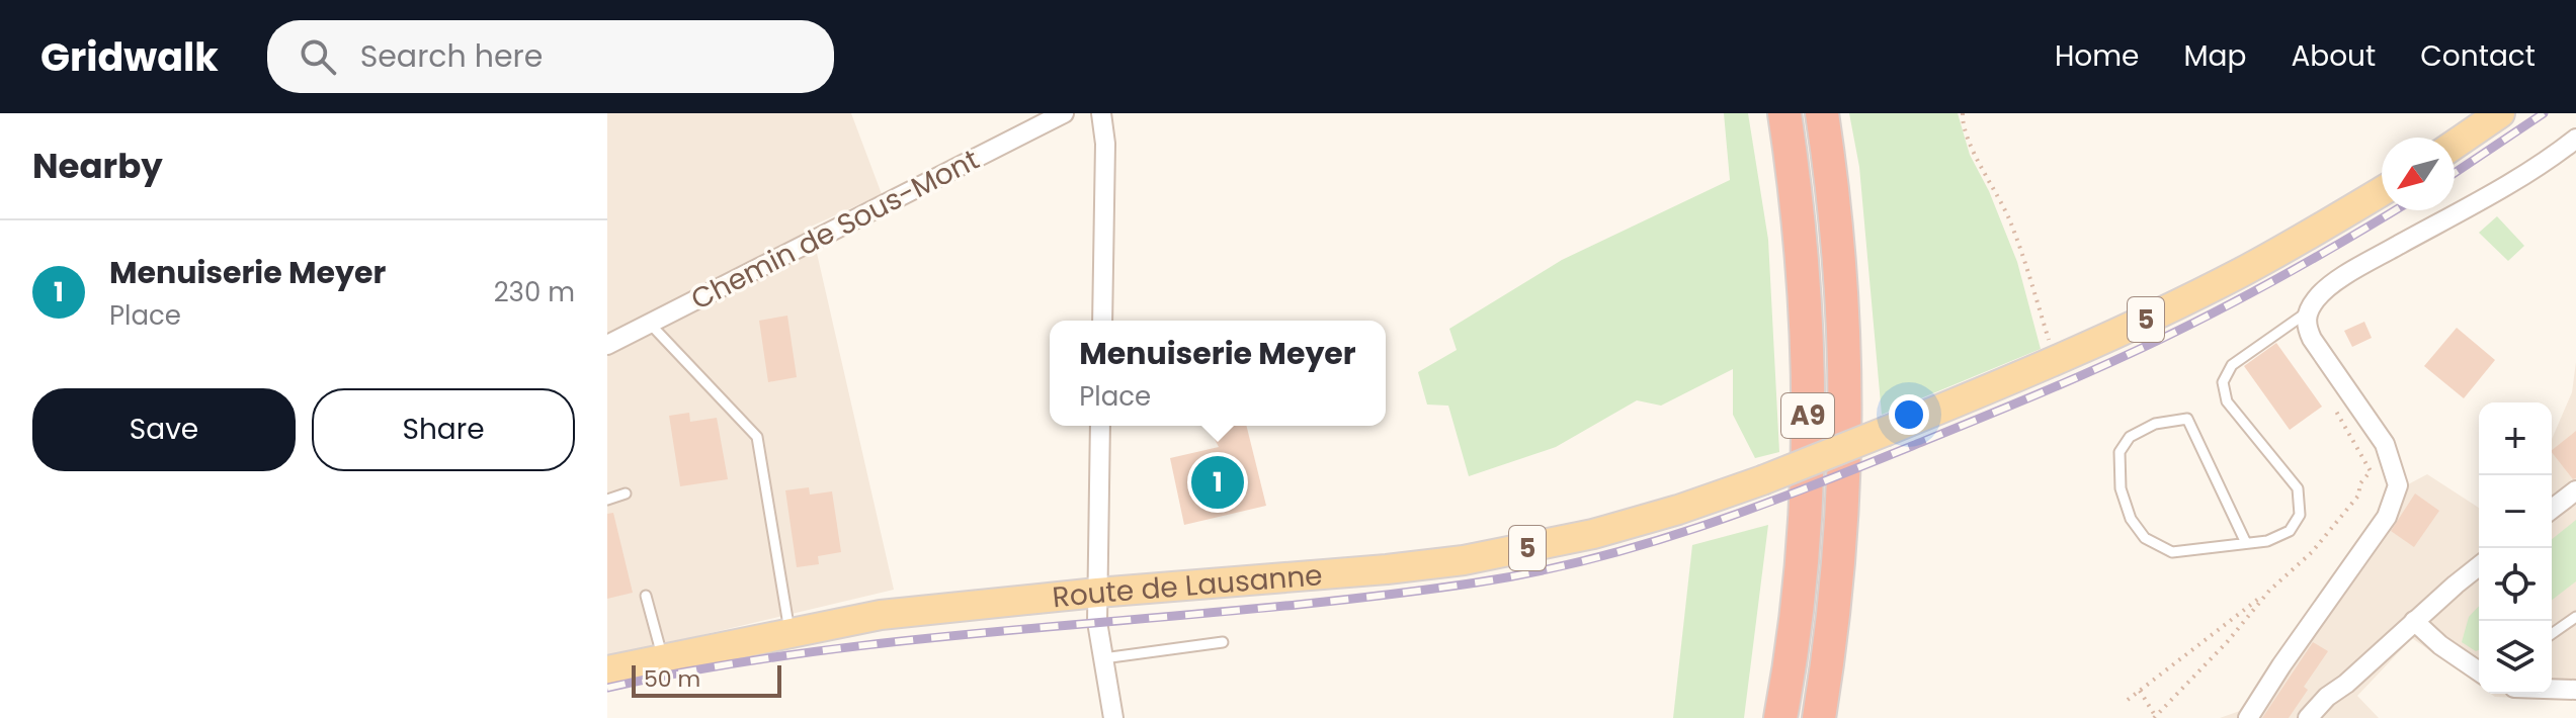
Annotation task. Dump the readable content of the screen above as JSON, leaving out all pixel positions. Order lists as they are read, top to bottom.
{
  "streets": {
    "highway": ["A9"],
    "main road": ["5", "Route de Lausanne"],
    "street": ["Chemin de Sous-Mont"]
  },
  "crossings": [
    ["5", "Route de Lausanne"]
  ],
  "scale_bar": "50 m",
  "north": "bottom left",
  "page": {
    "header": "Gridwalk",
    "search": "Search here",
    "nav": [
      "Home",
      "Map",
      "About",
      "Contact"
    ],
    "heading": "Nearby",
    "list": [
      {
        "mark": "1",
        "name": "Menuiserie Meyer",
        "note": "Place",
        "value": "230 m"
      }
    ],
    "popup": ["Menuiserie Meyer", "Place"],
    "buttons": ["Save", "Share"],
    "map_buttons": ["+", "−"],
    "pins": "1",
    "scale": "50 m"
  }
}
